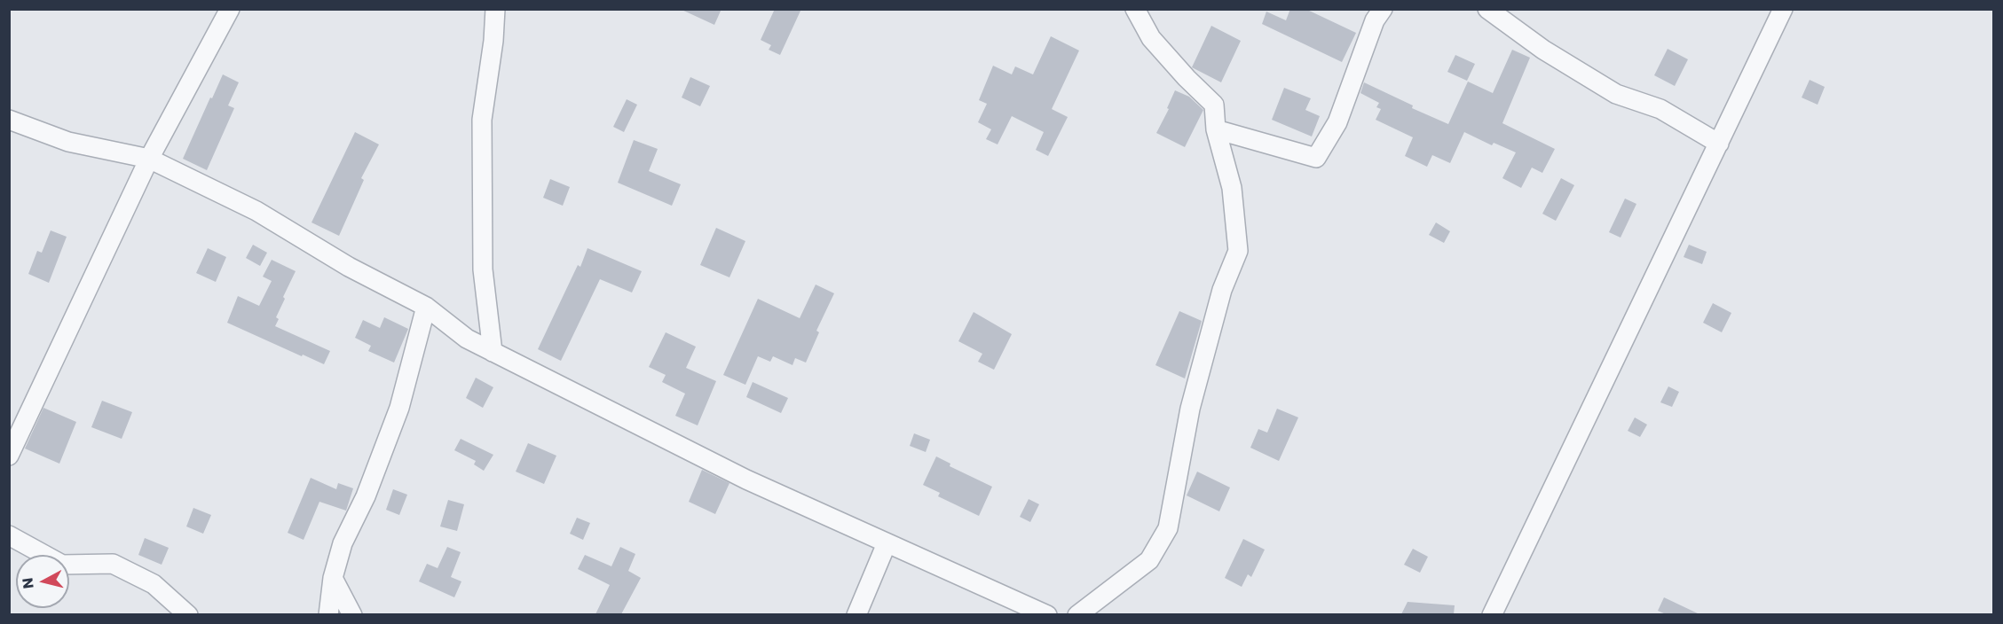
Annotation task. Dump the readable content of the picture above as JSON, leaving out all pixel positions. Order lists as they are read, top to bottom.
{
  "north": "left"
}
